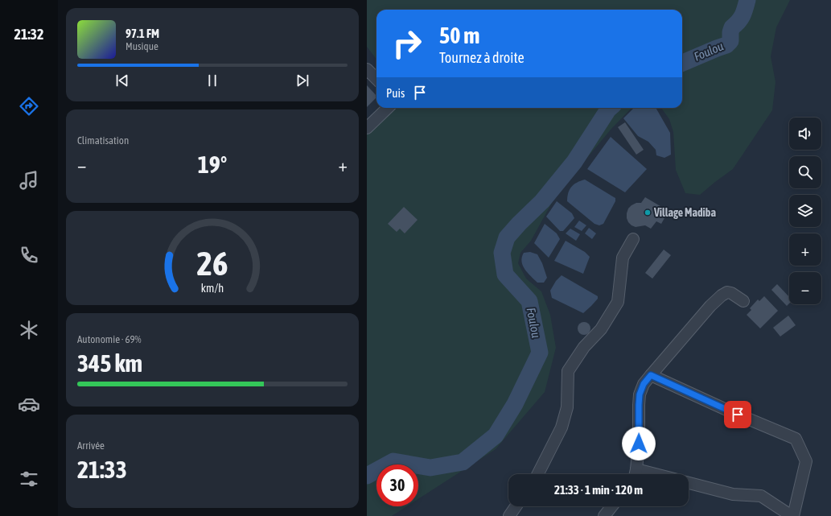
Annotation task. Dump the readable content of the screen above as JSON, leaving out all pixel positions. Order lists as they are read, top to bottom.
{
  "water": ["Foulou"],
  "places": ["Village Madiba"],
  "page": {
    "tabs": "21:32",
    "turn": ["50 m", "Tournez à droite"],
    "song": ["97.1 FM", "Musique"],
    "then": "Puis",
    "tile": [
      "Climatisation",
      ["Autonomie · 69%", "345 km"],
      ["Arrivée", "21:33"]
    ],
    "map_buttons": ["+", "−"],
    "heat": ["−", "19°", "+"],
    "limit": "30",
    "trip": "21:33 · 1 min · 120 m",
    "gauge": ["26", "km/h"]
  }
}
